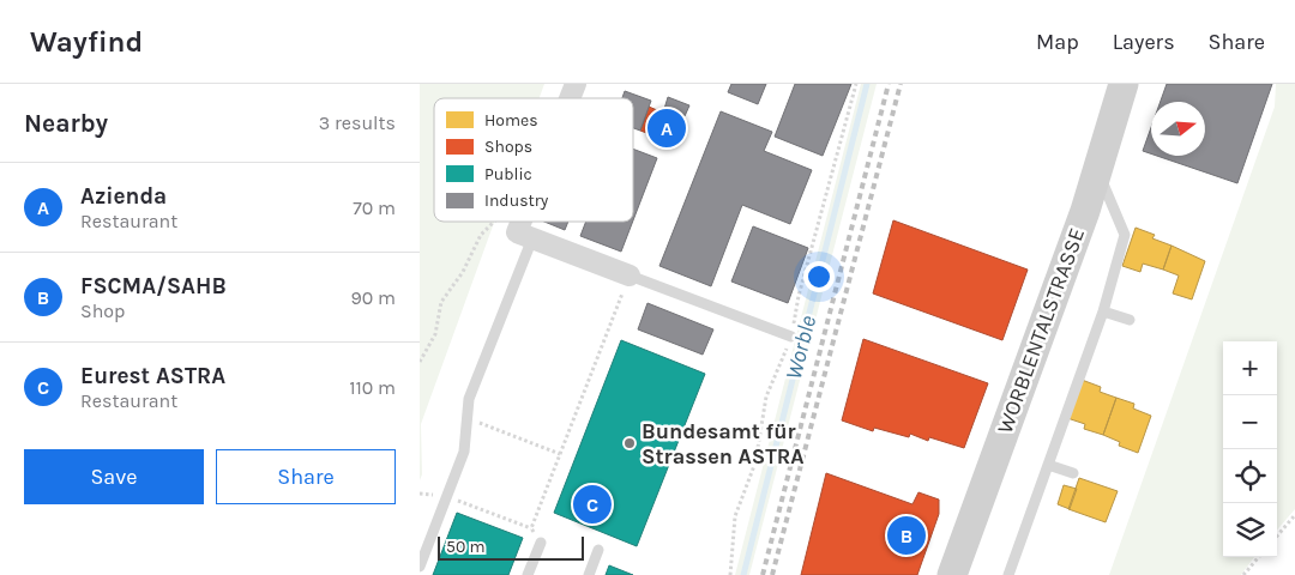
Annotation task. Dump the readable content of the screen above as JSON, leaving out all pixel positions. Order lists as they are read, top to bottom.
{
  "streets": {
    "main road": ["WORBLENTALSTRASSE"]
  },
  "water": ["Worble"],
  "places": ["Bundesamt für Strassen ASTRA"],
  "legend": [
    "Homes",
    "Shops",
    "Public",
    "Industry"
  ],
  "scale_bar": "50 m",
  "north": "right",
  "page": {
    "header": "Wayfind",
    "nav": ["Map", "Layers", "Share"],
    "heading": ["Nearby", "3 results"],
    "pins": ["A", "C", "B"],
    "list": [
      {
        "mark": "A",
        "name": "Azienda",
        "note": "Restaurant",
        "value": "70 m"
      },
      {
        "mark": "B",
        "name": "FSCMA/SAHB",
        "note": "Shop",
        "value": "90 m"
      },
      {
        "mark": "C",
        "name": "Eurest ASTRA",
        "note": "Restaurant",
        "value": "110 m"
      }
    ],
    "map_buttons": ["+", "−"],
    "buttons": ["Save", "Share"],
    "scale": "50 m"
  }
}
